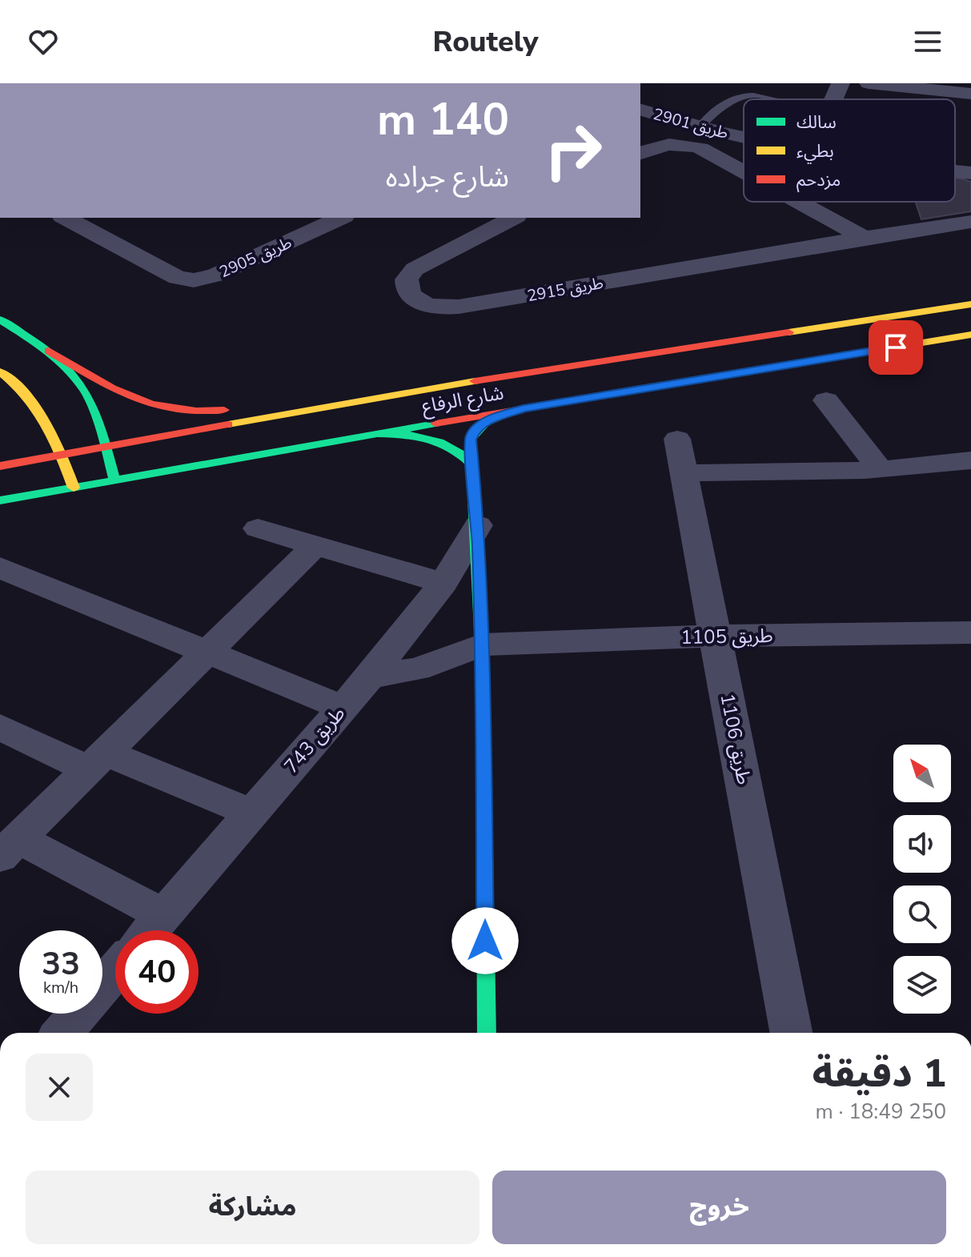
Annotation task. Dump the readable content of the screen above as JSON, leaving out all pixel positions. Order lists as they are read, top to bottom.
{
  "streets": {
    "main road": ["شارع الرفاع"],
    "street": [
      "طريق 2901",
      "طريق 2905",
      "طريق 2915",
      "طريق 1105",
      "طريق 1106",
      "طريق 743"
    ]
  },
  "crossings": [
    ["طريق 1105", "طريق 1106"],
    ["طريق 1105", "طريق 743"]
  ],
  "legend": ["سالك", "بطيء", "مزدحم"],
  "north": "top left",
  "page": {
    "header": "Routely",
    "turn": ["140 m", "شارع جراده"],
    "speed": "33 km/h",
    "limit": "40",
    "heading": ["1 دقيقة", "250 m · 18:49"],
    "buttons": ["خروج", "مشاركة"]
  }
}
